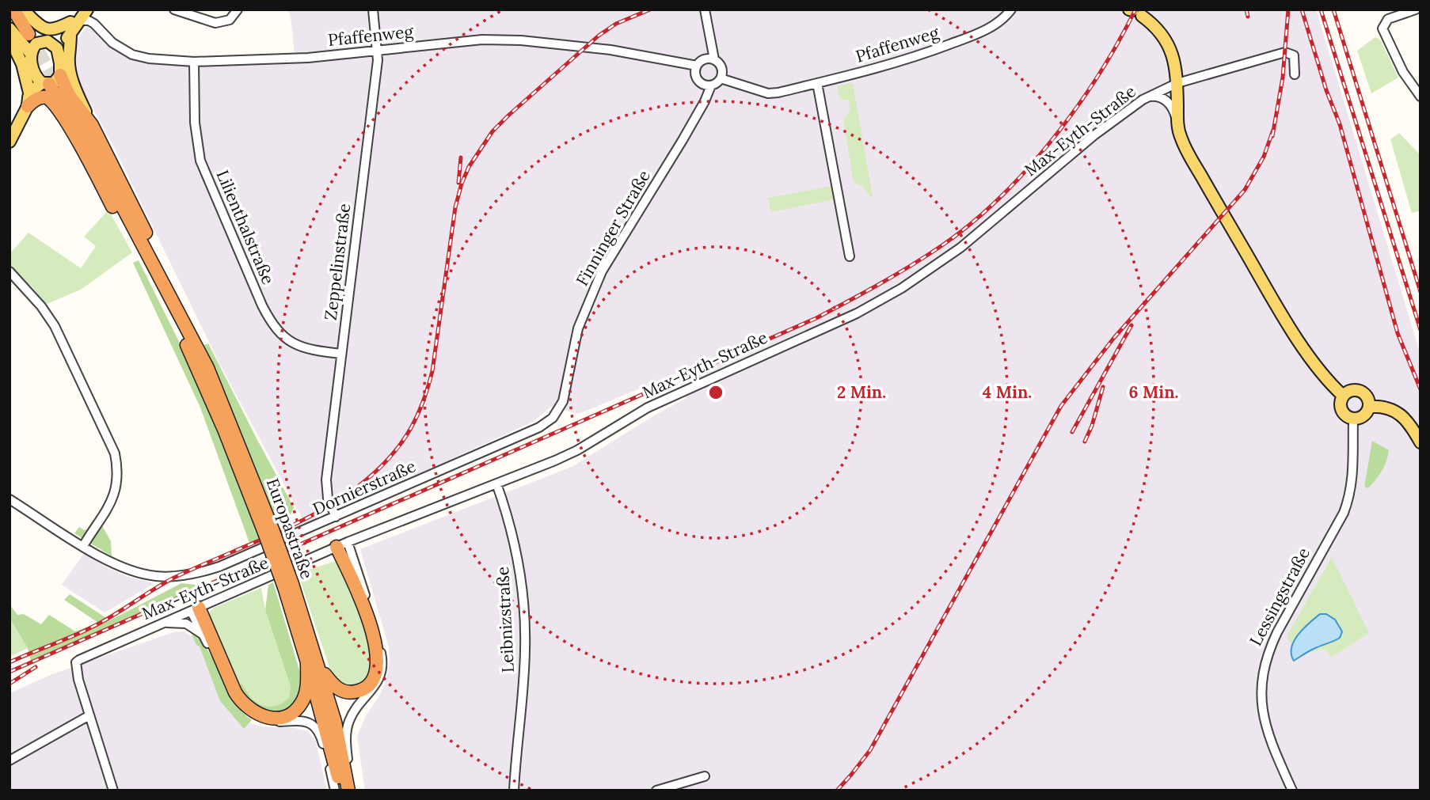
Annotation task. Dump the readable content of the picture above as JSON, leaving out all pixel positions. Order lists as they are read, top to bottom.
{
  "streets": {
    "highway": ["Europastraße"],
    "main road": ["Lessingstraße"],
    "street": [
      "Pfaffenweg",
      "Max-Eyth-Straße",
      "Lilienthalstraße",
      "Finninger Straße",
      "Zeppelinstraße",
      "Dornierstraße",
      "Leibnizstraße"
    ]
  },
  "crossings": [
    ["Pfaffenweg", "Lilienthalstraße"],
    ["Pfaffenweg", "Finninger Straße"],
    ["Pfaffenweg", "Zeppelinstraße"],
    ["Max-Eyth-Straße", "Lessingstraße"],
    ["Max-Eyth-Straße", "Leibnizstraße"],
    ["Lilienthalstraße", "Zeppelinstraße"],
    ["Finninger Straße", "Dornierstraße"],
    ["Zeppelinstraße", "Dornierstraße"]
  ],
  "rings": ["2 Min.", "4 Min.", "6 Min."]
}
